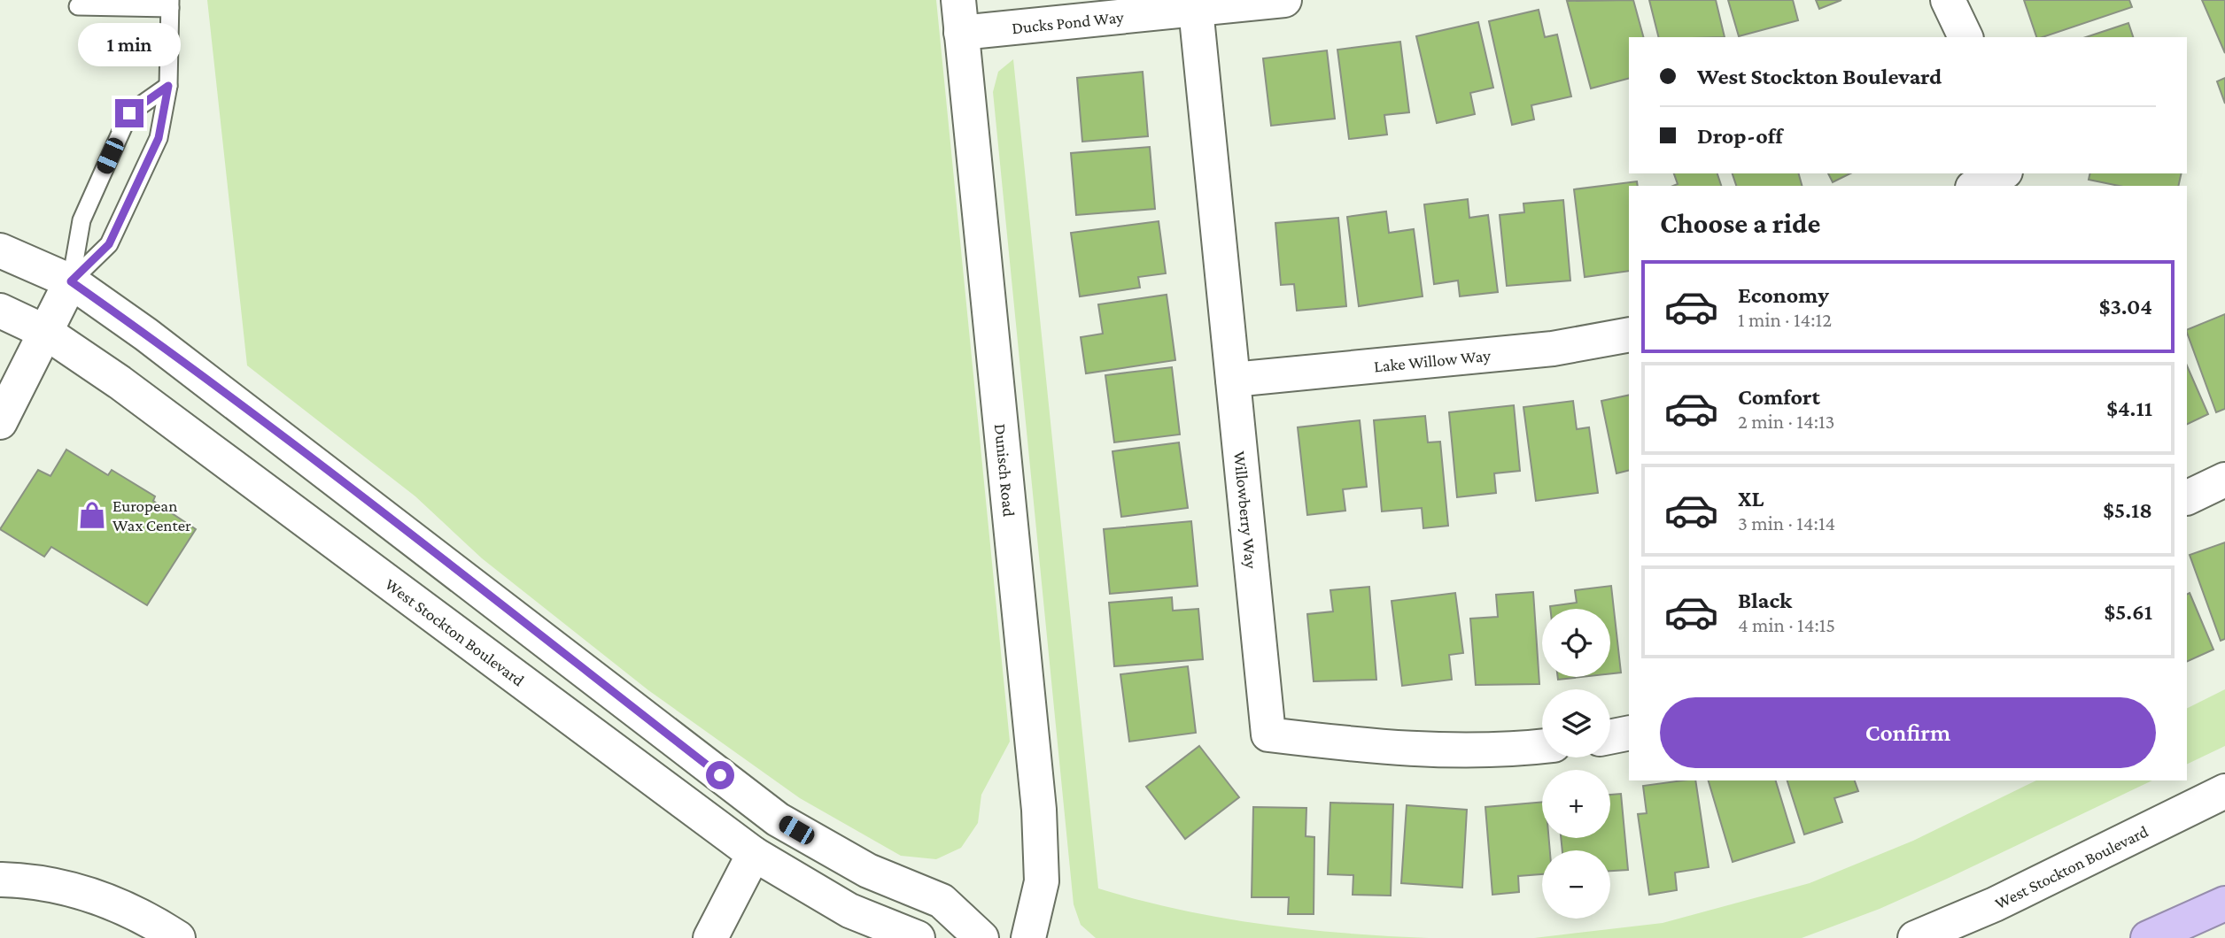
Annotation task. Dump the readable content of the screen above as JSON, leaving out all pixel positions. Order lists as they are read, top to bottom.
{
  "streets": {
    "street": [
      "Ducks Pond Way",
      "Lake Willow Way",
      "Dunisch Road",
      "Willowberry Way",
      "West Stockton Boulevard"
    ]
  },
  "crossings": [
    ["Ducks Pond Way", "Dunisch Road"],
    ["Ducks Pond Way", "Willowberry Way"],
    ["Lake Willow Way", "Willowberry Way"]
  ],
  "places": {
    "shop": ["European Wax Center"]
  },
  "page": {
    "bubble": "1 min",
    "banner": ["West Stockton Boulevard", "Drop-off"],
    "heading": "Choose a ride",
    "list": [
      {
        "name": "Economy",
        "note": "1 min · 14:12",
        "value": "$3.04"
      },
      {
        "name": "Comfort",
        "note": "2 min · 14:13",
        "value": "$4.11"
      },
      {
        "name": "XL",
        "note": "3 min · 14:14",
        "value": "$5.18"
      },
      {
        "name": "Black",
        "note": "4 min · 14:15",
        "value": "$5.61"
      }
    ],
    "map_buttons": ["+", "−"],
    "buttons": "Confirm"
  }
}
